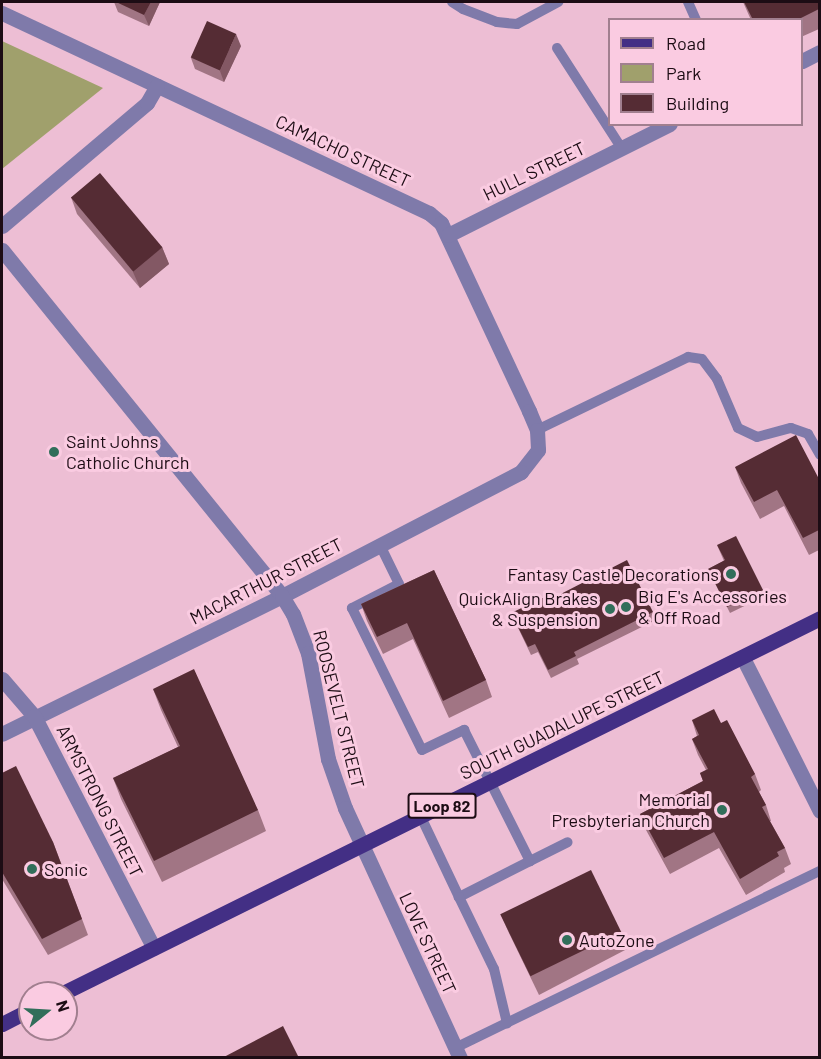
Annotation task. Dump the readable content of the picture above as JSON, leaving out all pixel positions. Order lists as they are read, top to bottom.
{
  "streets": {
    "main road": ["SOUTH GUADALUPE STREET", "Loop 82"],
    "street": [
      "CAMACHO STREET",
      "HULL STREET",
      "MACARTHUR STREET",
      "ROOSEVELT STREET",
      "ARMSTRONG STREET",
      "LOVE STREET"
    ]
  },
  "crossings": [
    ["CAMACHO STREET", "HULL STREET"],
    ["CAMACHO STREET", "MACARTHUR STREET"],
    ["MACARTHUR STREET", "ROOSEVELT STREET"],
    ["MACARTHUR STREET", "ARMSTRONG STREET"],
    ["ROOSEVELT STREET", "SOUTH GUADALUPE STREET"],
    ["ROOSEVELT STREET", "LOVE STREET"],
    ["SOUTH GUADALUPE STREET", "ARMSTRONG STREET"],
    ["SOUTH GUADALUPE STREET", "LOVE STREET"]
  ],
  "places": [
    "Saint Johns Catholic Church",
    "Fantasy Castle Decorations",
    "Big E's Accessories & Off Road",
    "QuickAlign Brakes & Suspension",
    "Memorial Presbyterian Church",
    "Sonic",
    "AutoZone"
  ],
  "legend": ["Road", "Park", "Building"],
  "north": "right"
}
